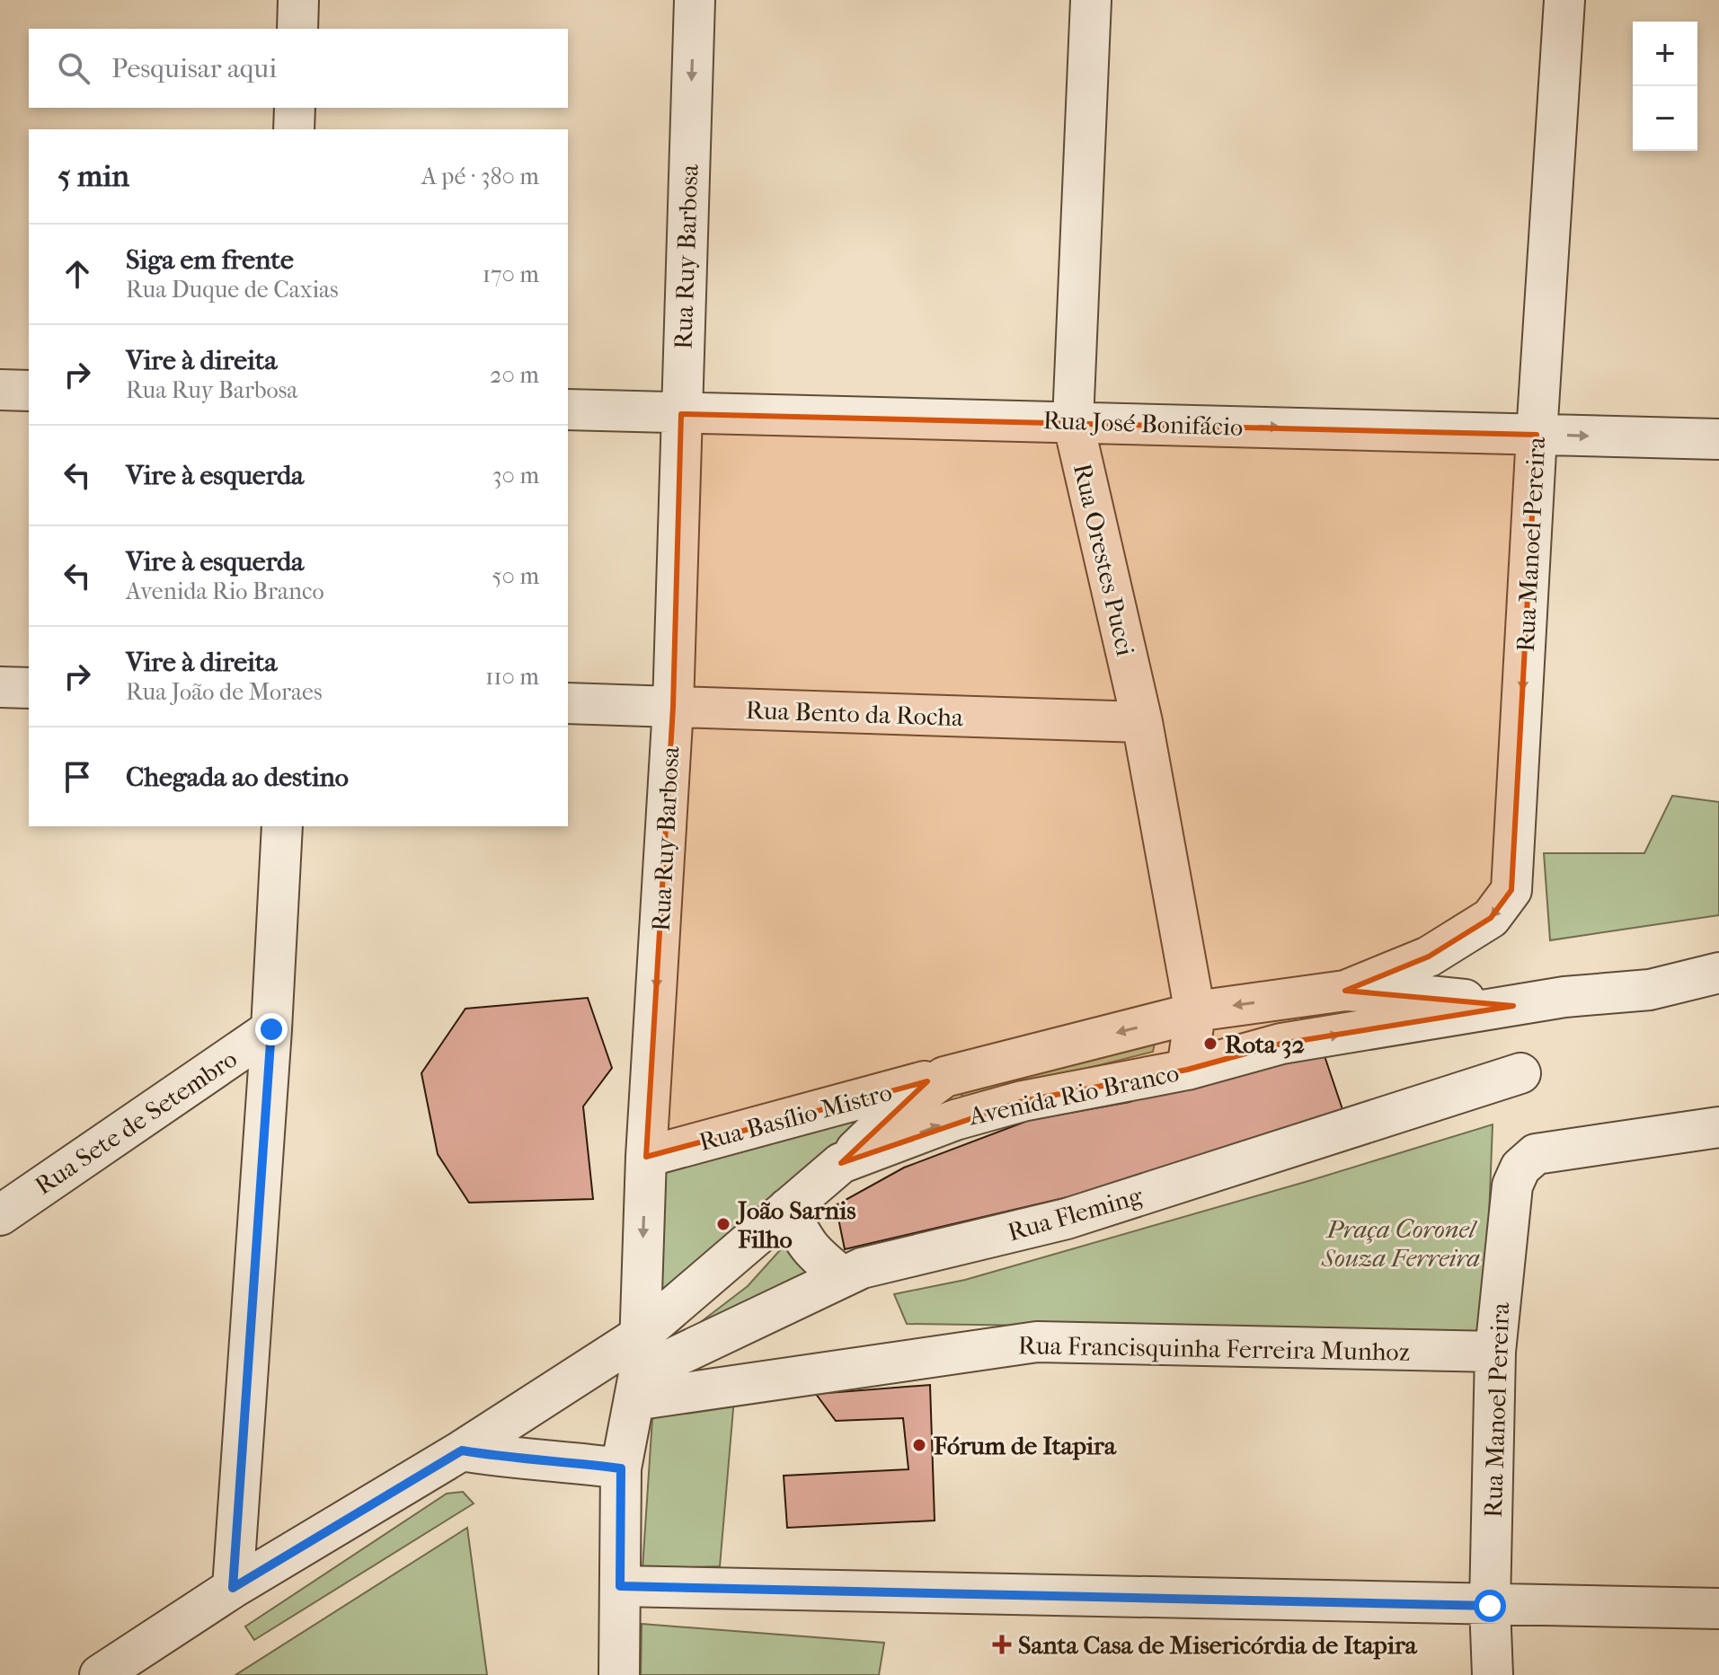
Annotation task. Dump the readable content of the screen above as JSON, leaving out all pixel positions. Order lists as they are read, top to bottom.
{
  "streets": {
    "street": [
      "Rua Ruy Barbosa",
      "Rua José Bonifácio",
      "Rua Manoel Pereira",
      "Rua Orestes Pucci",
      "Rua Bento da Rocha",
      "Avenida Rio Branco",
      "Rua Basílio Mistro",
      "Rua Sete de Setembro",
      "Rua Fleming",
      "Rua Francisquinha Ferreira Munhoz"
    ]
  },
  "crossings": [
    ["Rua Ruy Barbosa", "Rua José Bonifácio"],
    ["Rua Ruy Barbosa", "Rua Bento da Rocha"],
    ["Rua Ruy Barbosa", "Avenida Rio Branco"],
    ["Rua Ruy Barbosa", "Rua Basílio Mistro"],
    ["Rua Ruy Barbosa", "Rua Fleming"],
    ["Rua Ruy Barbosa", "Rua Francisquinha Ferreira Munhoz"],
    ["Rua José Bonifácio", "Rua Manoel Pereira"],
    ["Rua José Bonifácio", "Rua Orestes Pucci"],
    ["Rua Manoel Pereira", "Rua Basílio Mistro"],
    ["Rua Manoel Pereira", "Rua Francisquinha Ferreira Munhoz"],
    ["Rua Orestes Pucci", "Rua Bento da Rocha"],
    ["Rua Orestes Pucci", "Avenida Rio Branco"],
    ["Rua Orestes Pucci", "Rua Basílio Mistro"],
    ["Avenida Rio Branco", "Rua Fleming"],
    ["Avenida Rio Branco", "Rua Francisquinha Ferreira Munhoz"],
    ["Rua Fleming", "Rua Francisquinha Ferreira Munhoz"]
  ],
  "one_way": [
    "Rua Ruy Barbosa",
    "Rua José Bonifácio",
    "Avenida Rio Branco",
    "Rua Basílio Mistro"
  ],
  "parks": ["Praça Coronel Souza Ferreira"],
  "places": {
    "other": ["Rota 32", "João Sarnis Filho", "Fórum de Itapira"],
    "health": ["Santa Casa de Misericórdia de Itapira"]
  },
  "page": {
    "map_buttons": ["+", "−"],
    "search": "Pesquisar aqui",
    "heading": ["5 min", "A pé · 380 m"],
    "list": [
      ["Siga em frente", "Rua Duque de Caxias", "170 m"],
      ["Vire à direita", "Rua Ruy Barbosa", "20 m"],
      ["Vire à esquerda", "30 m"],
      ["Vire à esquerda", "Avenida Rio Branco", "50 m"],
      ["Vire à direita", "Rua João de Moraes", "110 m"],
      "Chegada ao destino"
    ]
  }
}
